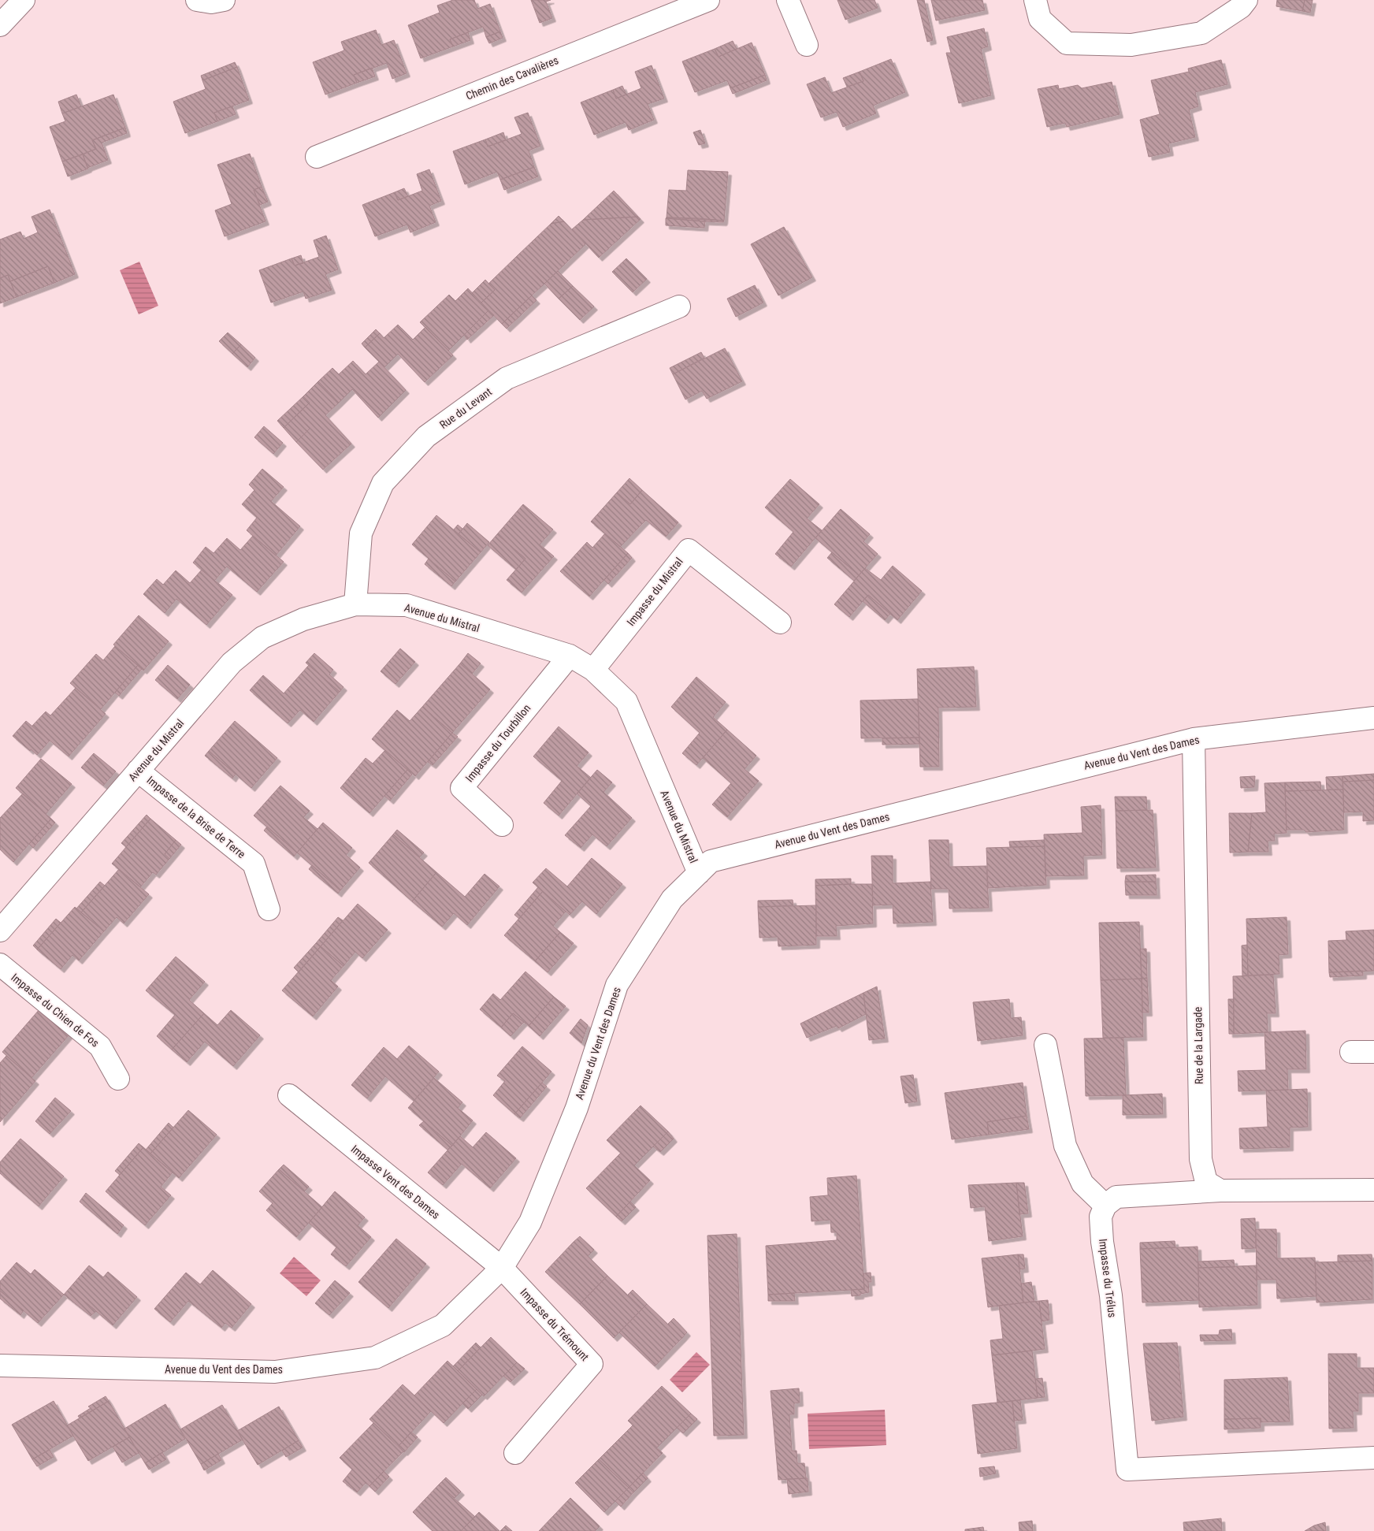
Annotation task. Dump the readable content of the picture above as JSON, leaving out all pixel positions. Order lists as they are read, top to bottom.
{
  "streets": {
    "street": [
      "Chemin des Cavalières",
      "Rue du Levant",
      "Impasse du Mistral",
      "Avenue du Mistral",
      "Impasse du Tourbillon",
      "Avenue du Vent des Dames",
      "Impasse de la Brise de Terre",
      "Impasse du Chien de Fos",
      "Rue de la Largade",
      "Impasse Vent des Dames",
      "Impasse du Trélus",
      "Impasse du Trémount"
    ]
  },
  "crossings": [
    ["Rue du Levant", "Avenue du Mistral"],
    ["Impasse du Mistral", "Avenue du Mistral"],
    ["Avenue du Mistral", "Impasse du Tourbillon"],
    ["Avenue du Mistral", "Avenue du Vent des Dames"],
    ["Avenue du Mistral", "Impasse de la Brise de Terre"],
    ["Avenue du Vent des Dames", "Rue de la Largade"],
    ["Avenue du Vent des Dames", "Impasse Vent des Dames"],
    ["Avenue du Vent des Dames", "Impasse du Trémount"],
    ["Impasse Vent des Dames", "Impasse du Trémount"]
  ]
}
